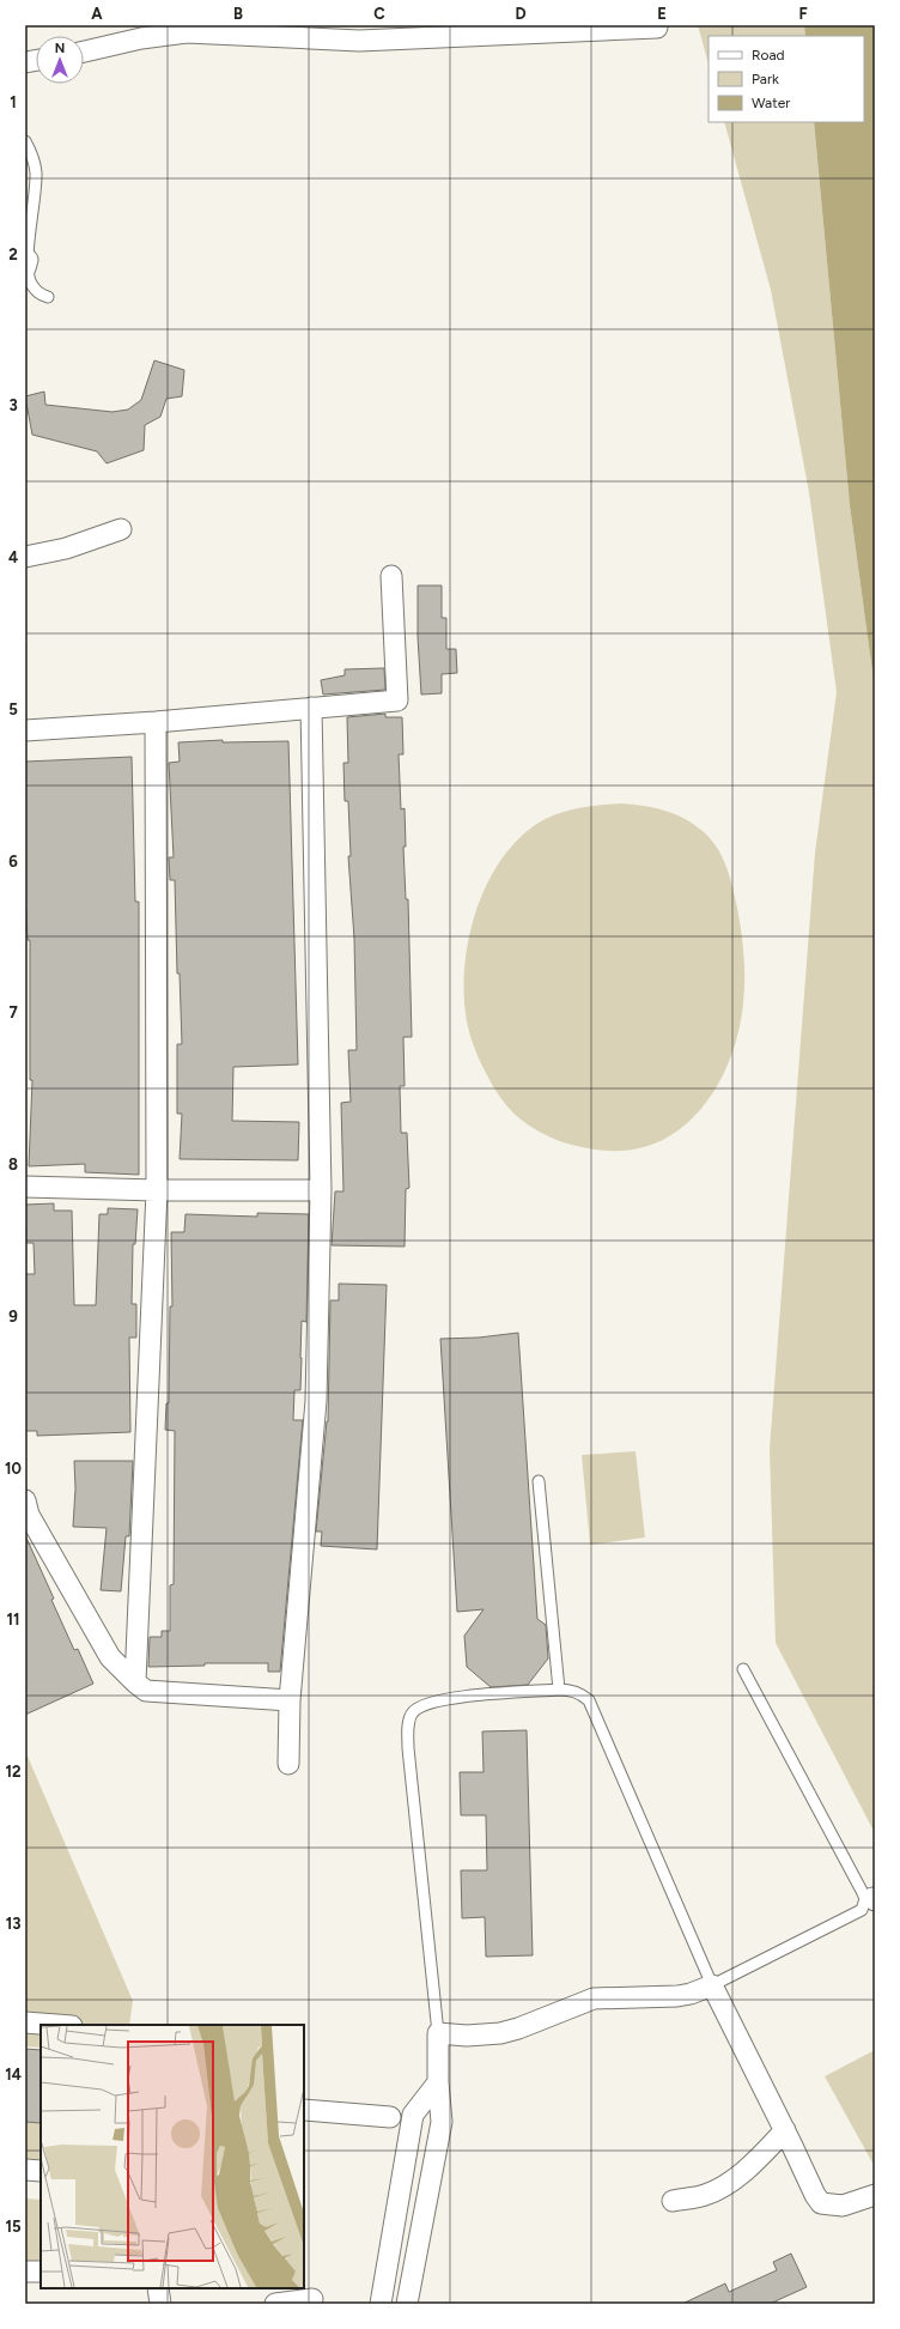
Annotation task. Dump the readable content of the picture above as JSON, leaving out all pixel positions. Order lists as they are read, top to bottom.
{
  "legend": ["Road", "Park", "Water"],
  "north": "top",
  "grid": {
    "columns": [
      "A",
      "B",
      "C",
      "D",
      "E",
      "F"
    ],
    "rows": [
      "1",
      "2",
      "3",
      "4",
      "5",
      "6",
      "7",
      "8",
      "9",
      "10",
      "11",
      "12",
      "13",
      "14",
      "15"
    ]
  }
}
